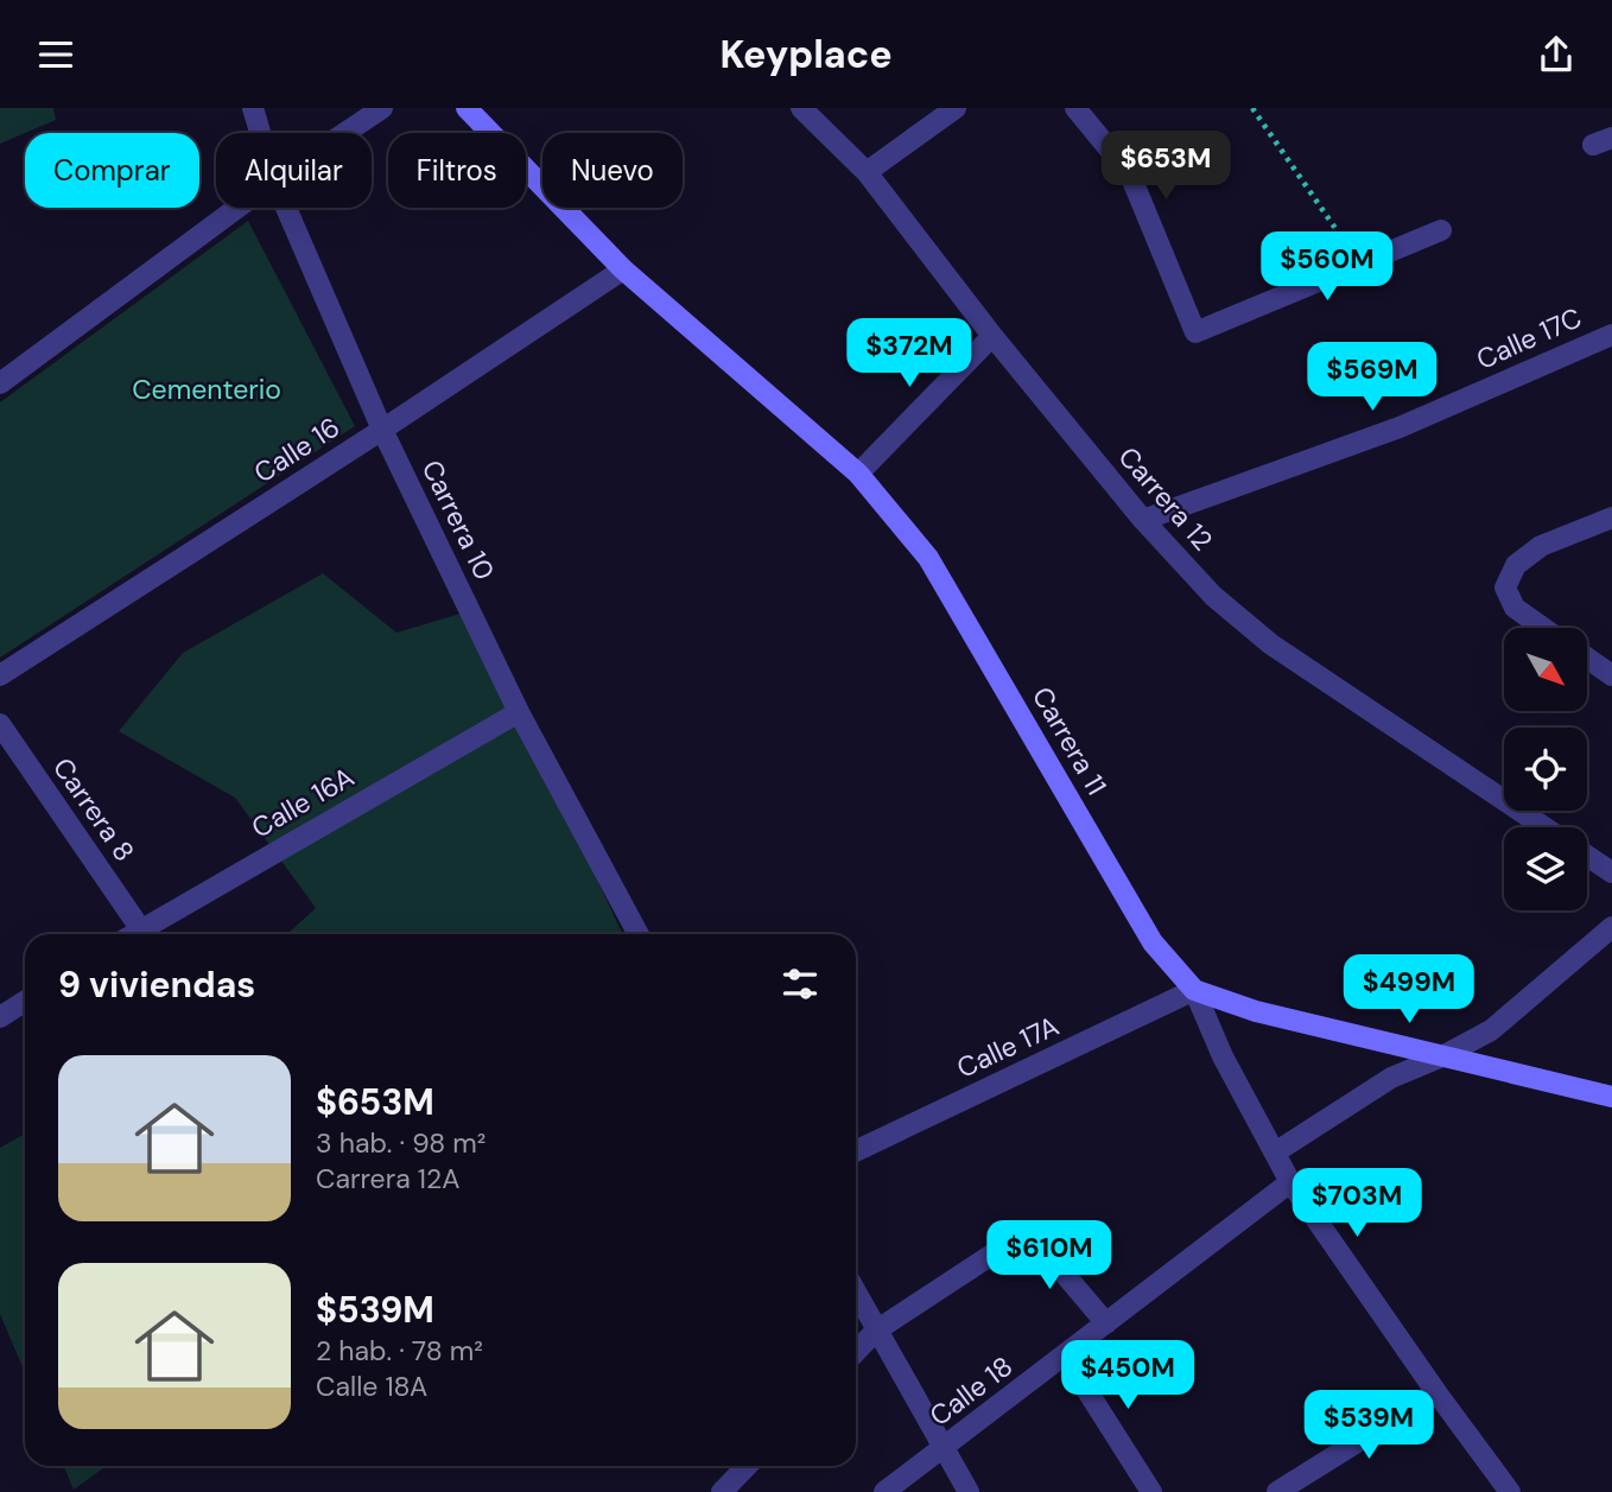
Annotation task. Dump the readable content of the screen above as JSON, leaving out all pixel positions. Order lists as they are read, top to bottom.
{
  "streets": {
    "street": [
      "Calle 17C",
      "Calle 16",
      "Carrera 12",
      "Carrera 10",
      "Carrera 11",
      "Calle 16A",
      "Carrera 8",
      "Calle 17A",
      "Calle 18"
    ]
  },
  "crossings": [
    ["Calle 17C", "Carrera 12"],
    ["Calle 16", "Carrera 10"],
    ["Calle 16", "Carrera 11"],
    ["Carrera 10", "Calle 16A"],
    ["Carrera 11", "Calle 17A"],
    ["Carrera 11", "Calle 18"],
    ["Calle 16A", "Carrera 8"]
  ],
  "parks": ["Cementerio"],
  "north": "bottom right",
  "page": {
    "header": "Keyplace",
    "price": [
      "$653M",
      "$560M",
      "$372M",
      "$569M",
      "$499M",
      "$703M",
      "$610M",
      "$450M",
      "$539M"
    ],
    "chip": [
      "Comprar",
      "Alquilar",
      "Filtros",
      "Nuevo"
    ],
    "heading": "9 viviendas",
    "list": [
      {
        "name": "$653M",
        "note": "3 hab. · 98 m² · Carrera 12A"
      },
      {
        "name": "$539M",
        "note": "2 hab. · 78 m² · Calle 18A"
      }
    ]
  }
}
